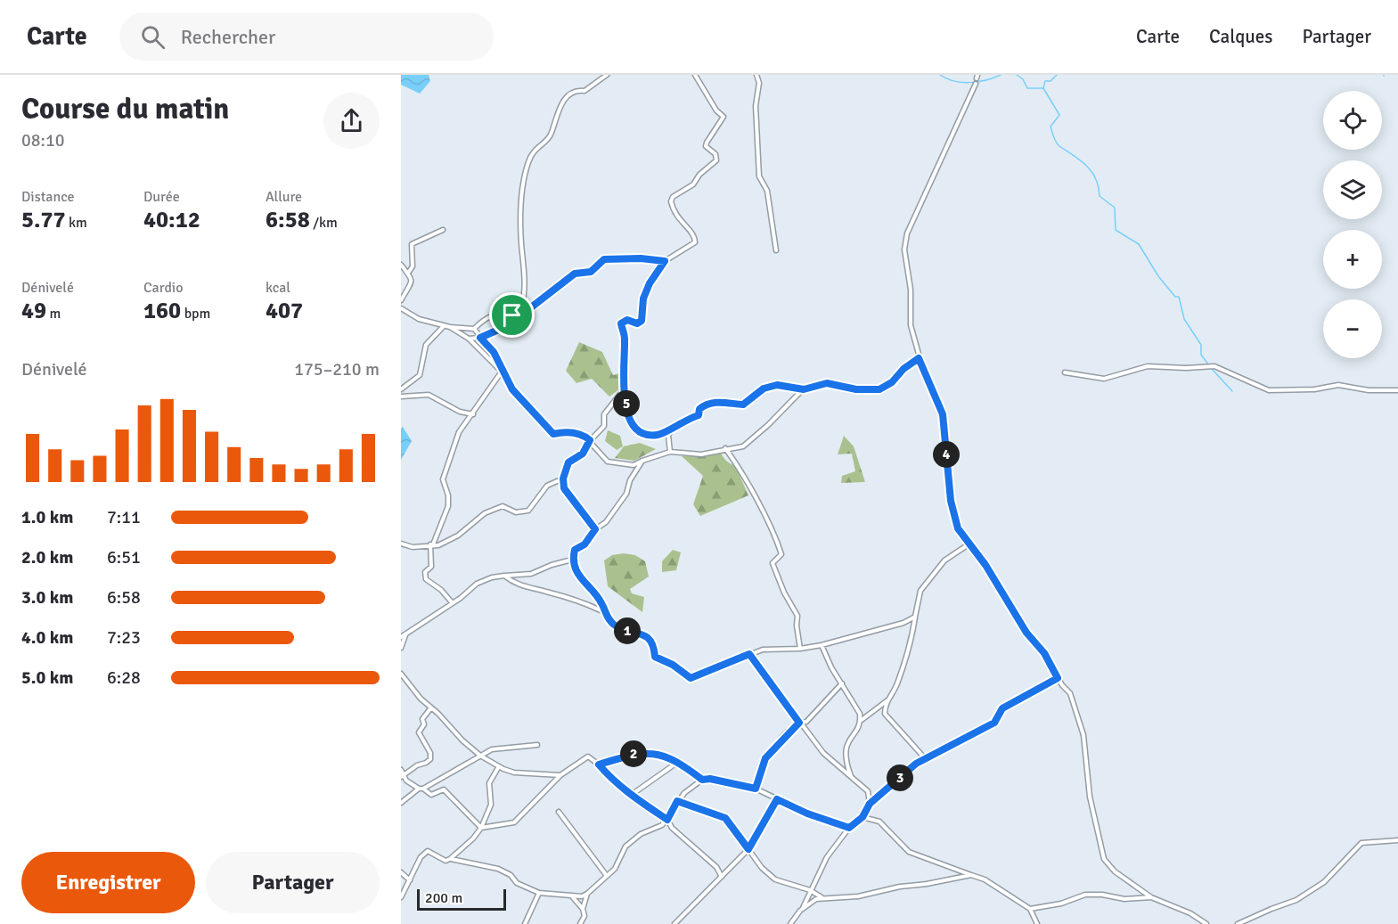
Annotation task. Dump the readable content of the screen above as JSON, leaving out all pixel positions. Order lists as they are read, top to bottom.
{
  "scale_bar": "200 m",
  "page": {
    "header": "Carte",
    "search": "Rechercher",
    "nav": ["Carte", "Calques", "Partager"],
    "heading": ["Course du matin", "08:10"],
    "map_buttons": ["+", "−"],
    "stats": [
      ["Distance", "5.77 km"],
      ["Durée", "40:12"],
      ["Allure", "6:58 /km"],
      ["Dénivelé", "49 m"],
      ["Cardio", "160 bpm"],
      ["kcal", "407"]
    ],
    "chart": ["Dénivelé", "175–210 m"],
    "pins": [
      "5",
      "4",
      "1",
      "2",
      "3"
    ],
    "list": [
      {
        "name": "1.0 km",
        "note": "7:11"
      },
      {
        "name": "2.0 km",
        "note": "6:51"
      },
      {
        "name": "3.0 km",
        "note": "6:58"
      },
      {
        "name": "4.0 km",
        "note": "7:23"
      },
      {
        "name": "5.0 km",
        "note": "6:28"
      }
    ],
    "buttons": ["Enregistrer", "Partager"],
    "scale": "200 m"
  }
}
